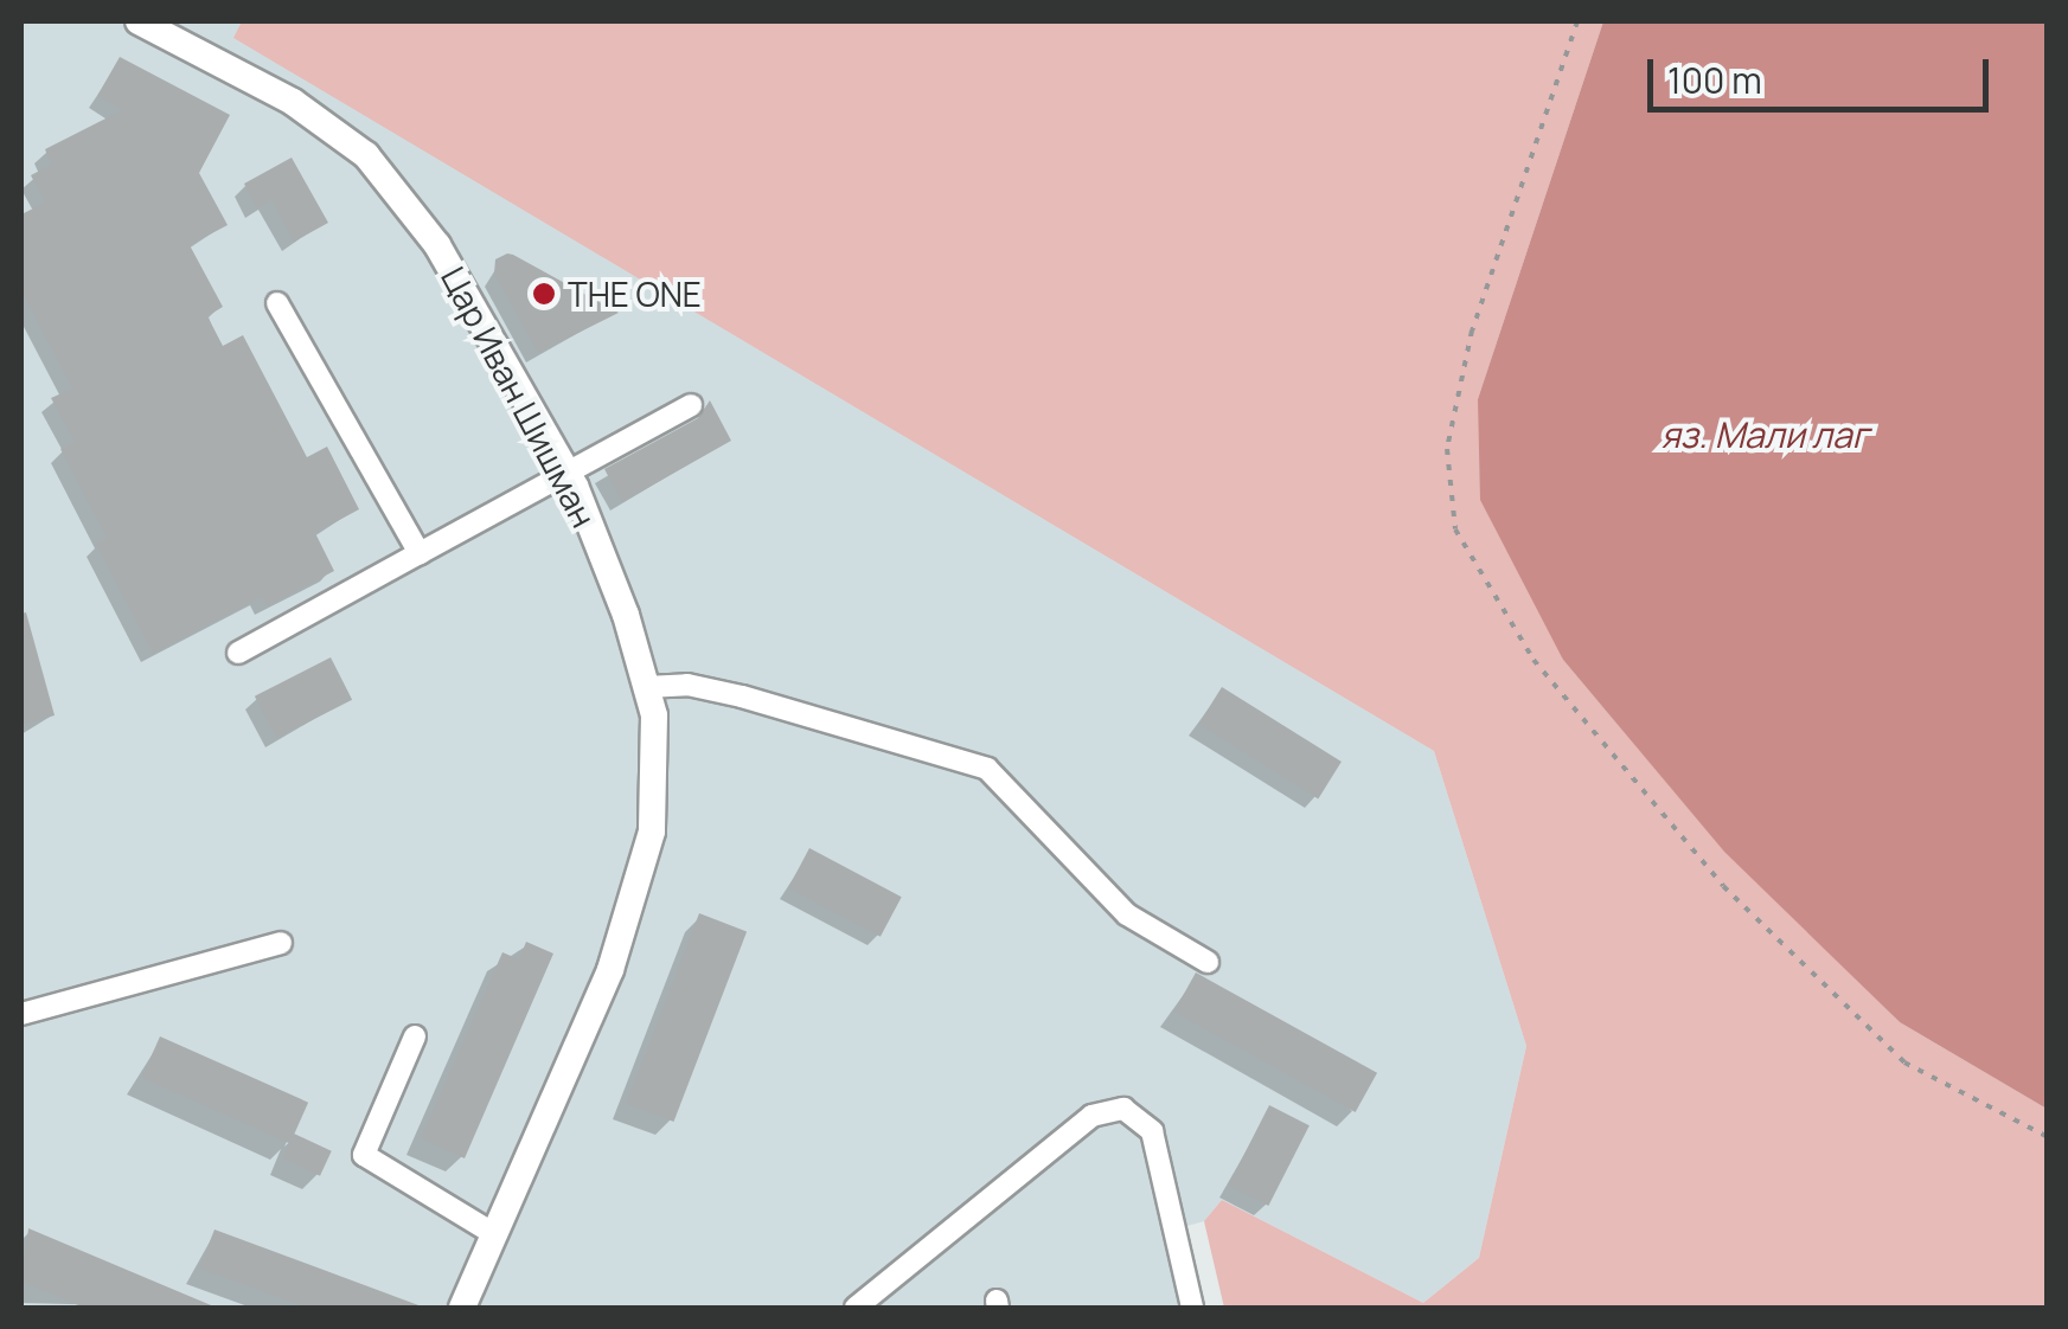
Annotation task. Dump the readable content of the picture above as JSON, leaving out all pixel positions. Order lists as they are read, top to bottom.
{
  "streets": {
    "main road": ["Цар Иван Шишман"]
  },
  "water": ["яз. Мали лаг"],
  "places": ["THE ONE"],
  "scale_bar": "100 m"
}
